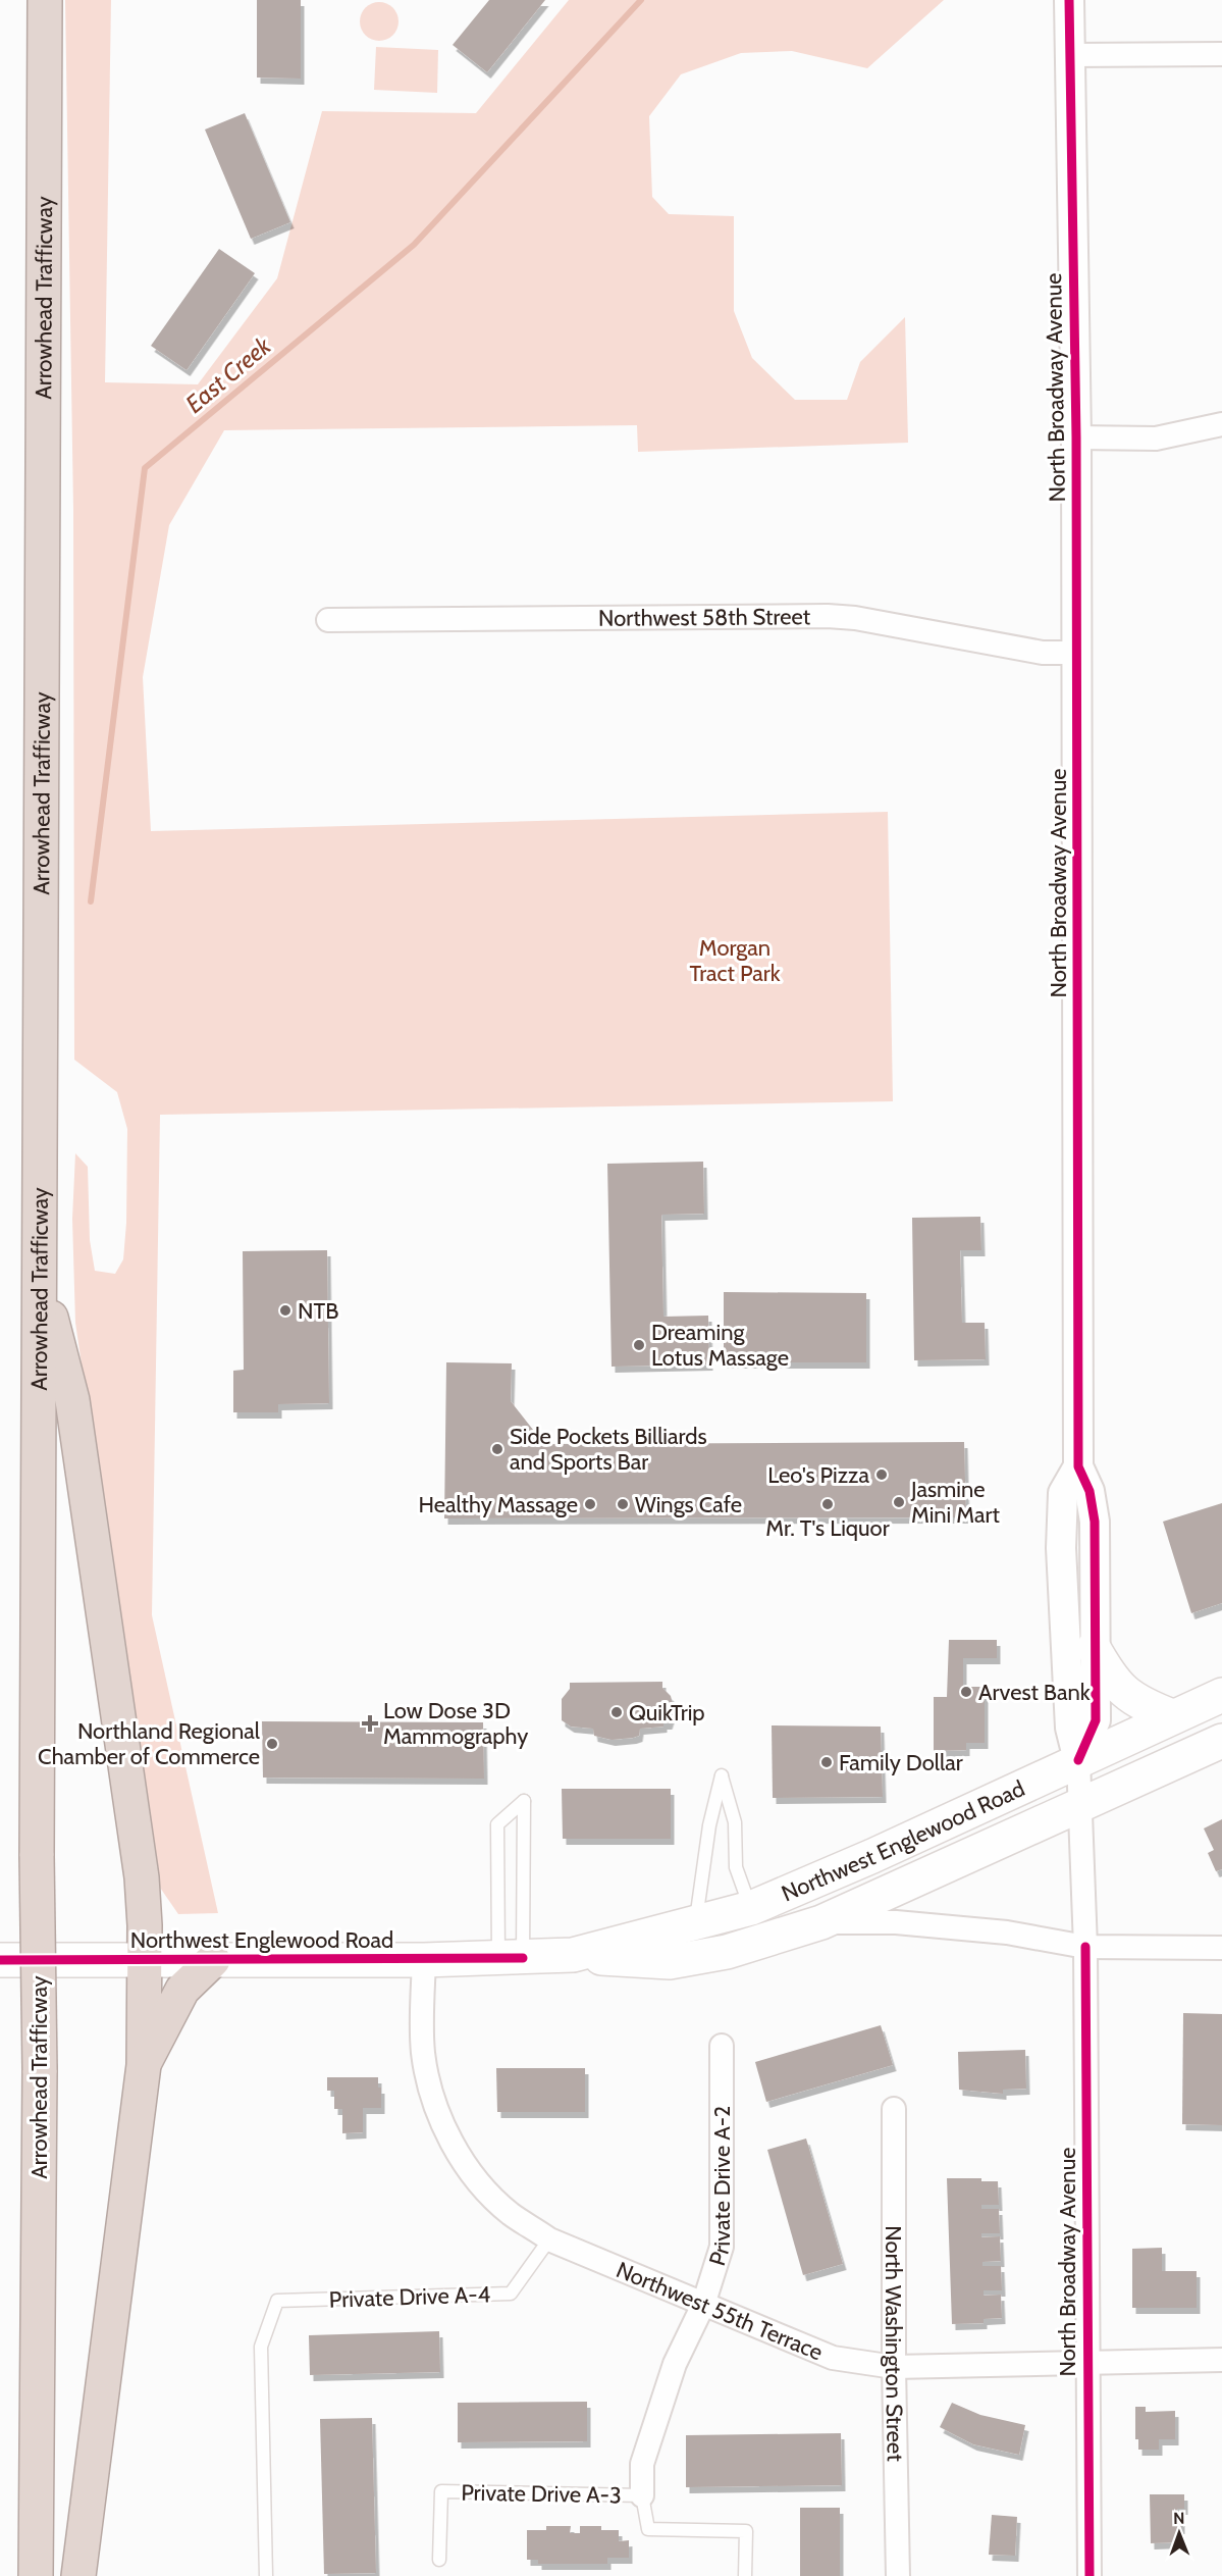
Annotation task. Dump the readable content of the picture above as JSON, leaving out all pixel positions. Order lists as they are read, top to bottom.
{
  "streets": {
    "highway": ["Arrowhead Trafficway"],
    "main road": ["Northwest Englewood Road"],
    "street": [
      "North Broadway Avenue",
      "Northwest 58th Street",
      "Private Drive A-2",
      "Northwest 55th Terrace",
      "North Washington Street"
    ],
    "lane": ["Private Drive A-4", "Private Drive A-3"]
  },
  "crossings": [
    ["North Broadway Avenue", "Northwest 58th Street"],
    ["North Broadway Avenue", "Northwest Englewood Road"],
    ["North Broadway Avenue", "Northwest 55th Terrace"],
    ["Northwest Englewood Road", "Northwest 55th Terrace"],
    ["Private Drive A-2", "Northwest 55th Terrace"],
    ["Private Drive A-2", "Private Drive A-3"],
    ["Private Drive A-4", "Northwest 55th Terrace"],
    ["Northwest 55th Terrace", "North Washington Street"]
  ],
  "water": ["East Creek"],
  "parks": ["Morgan Tract Park"],
  "places": {
    "other": [
      "NTB",
      "Dreaming Lotus Massage",
      "Side Pockets Billiards and Sports Bar",
      "Leo's Pizza",
      "Jasmine Mini Mart",
      "Healthy Massage",
      "Wings Cafe",
      "Mr. T's Liquor",
      "Arvest Bank",
      "QuikTrip",
      "Northland Regional Chamber of Commerce",
      "Family Dollar"
    ],
    "health": ["Low Dose 3D Mammography"]
  },
  "north": "top"
}
